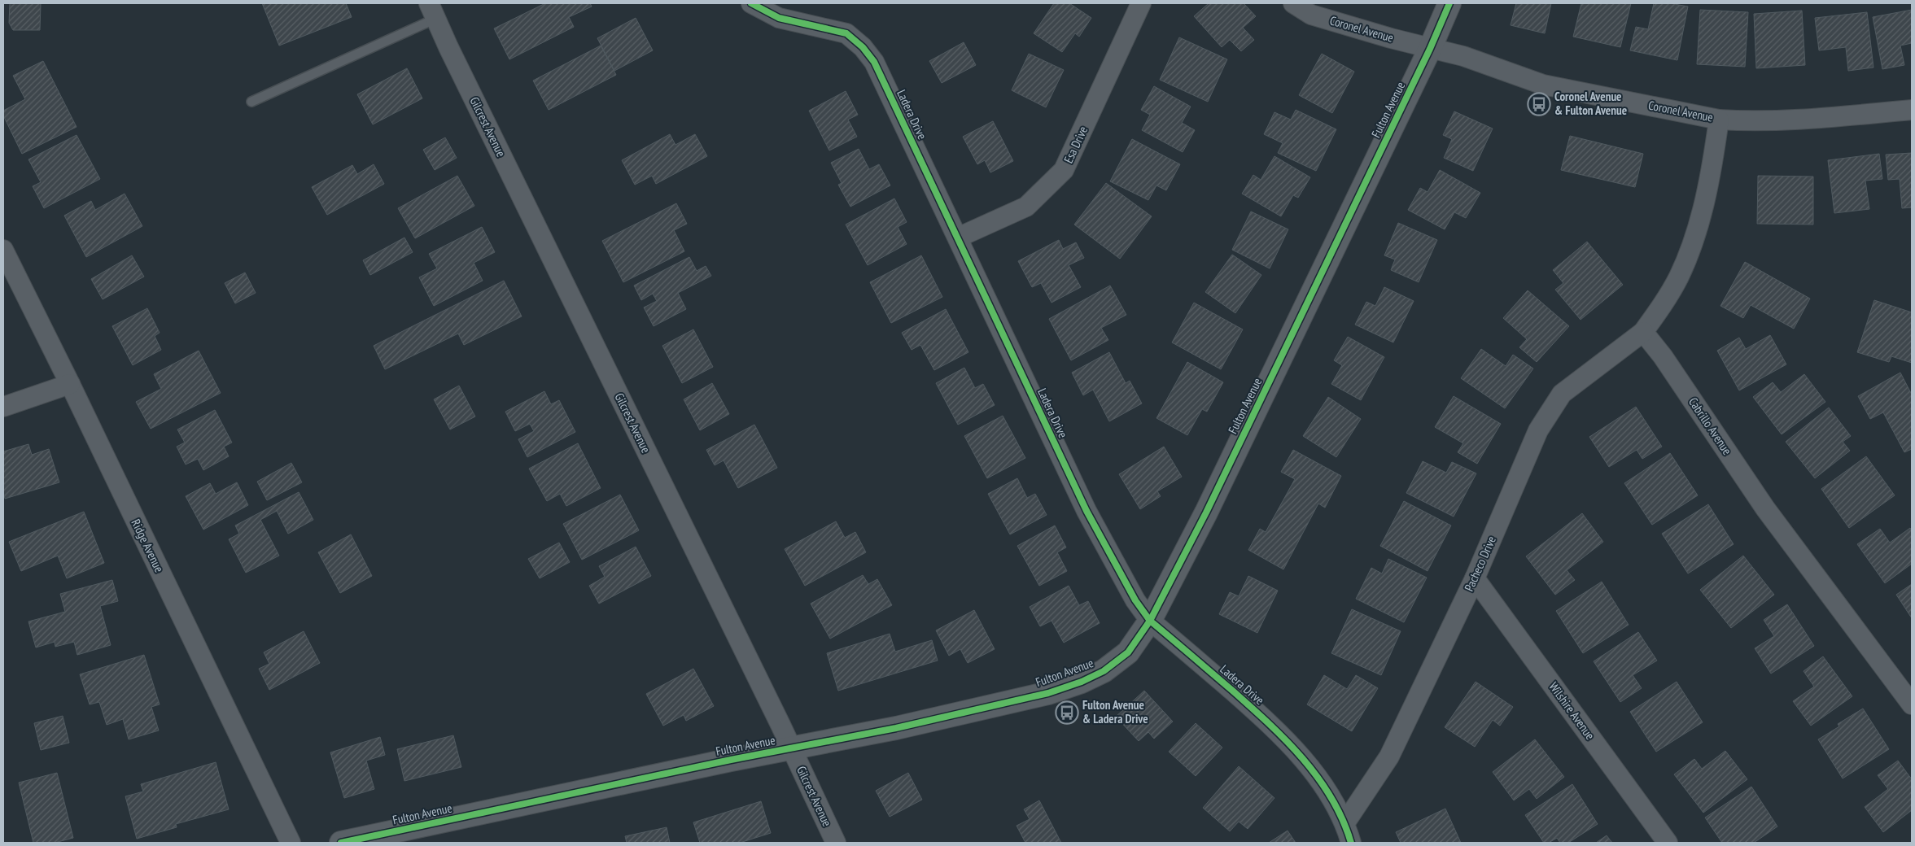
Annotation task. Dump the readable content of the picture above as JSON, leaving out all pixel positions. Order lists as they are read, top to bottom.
{
  "streets": {
    "street": [
      "Coronel Avenue",
      "Fulton Avenue",
      "Ladera Drive",
      "Gilcrest Avenue",
      "Esa Drive",
      "Cabrillo Avenue",
      "Ridge Avenue",
      "Pacheco Drive",
      "Wilshire Avenue"
    ]
  },
  "crossings": [
    ["Coronel Avenue", "Fulton Avenue"],
    ["Fulton Avenue", "Ladera Drive"],
    ["Fulton Avenue", "Gilcrest Avenue"],
    ["Ladera Drive", "Esa Drive"],
    ["Ladera Drive", "Pacheco Drive"],
    ["Cabrillo Avenue", "Pacheco Drive"],
    ["Pacheco Drive", "Wilshire Avenue"]
  ],
  "places": {
    "bus stop": ["Coronel Avenue & Fulton Avenue", "Fulton Avenue & Ladera Drive"]
  }
}
